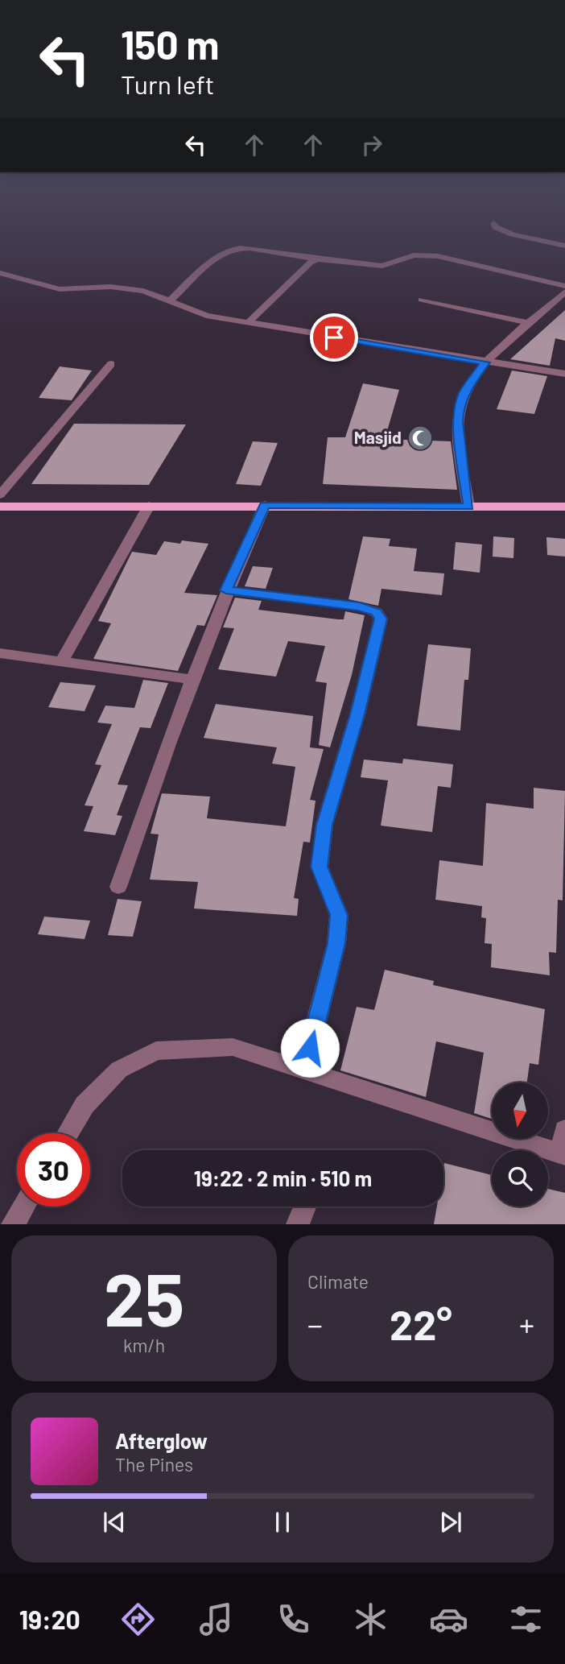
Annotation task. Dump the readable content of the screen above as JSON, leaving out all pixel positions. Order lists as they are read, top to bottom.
{
  "places": {
    "mosque": ["Masjid"]
  },
  "north": "bottom",
  "page": {
    "turn": ["150 m", "Turn left"],
    "limit": "30",
    "trip": "19:22 · 2 min · 510 m",
    "tile": [
      ["25", "km/h"],
      "Climate"
    ],
    "heat": ["−", "22°", "+"],
    "song": ["Afterglow", "The Pines"],
    "tabs": "19:20"
  }
}
